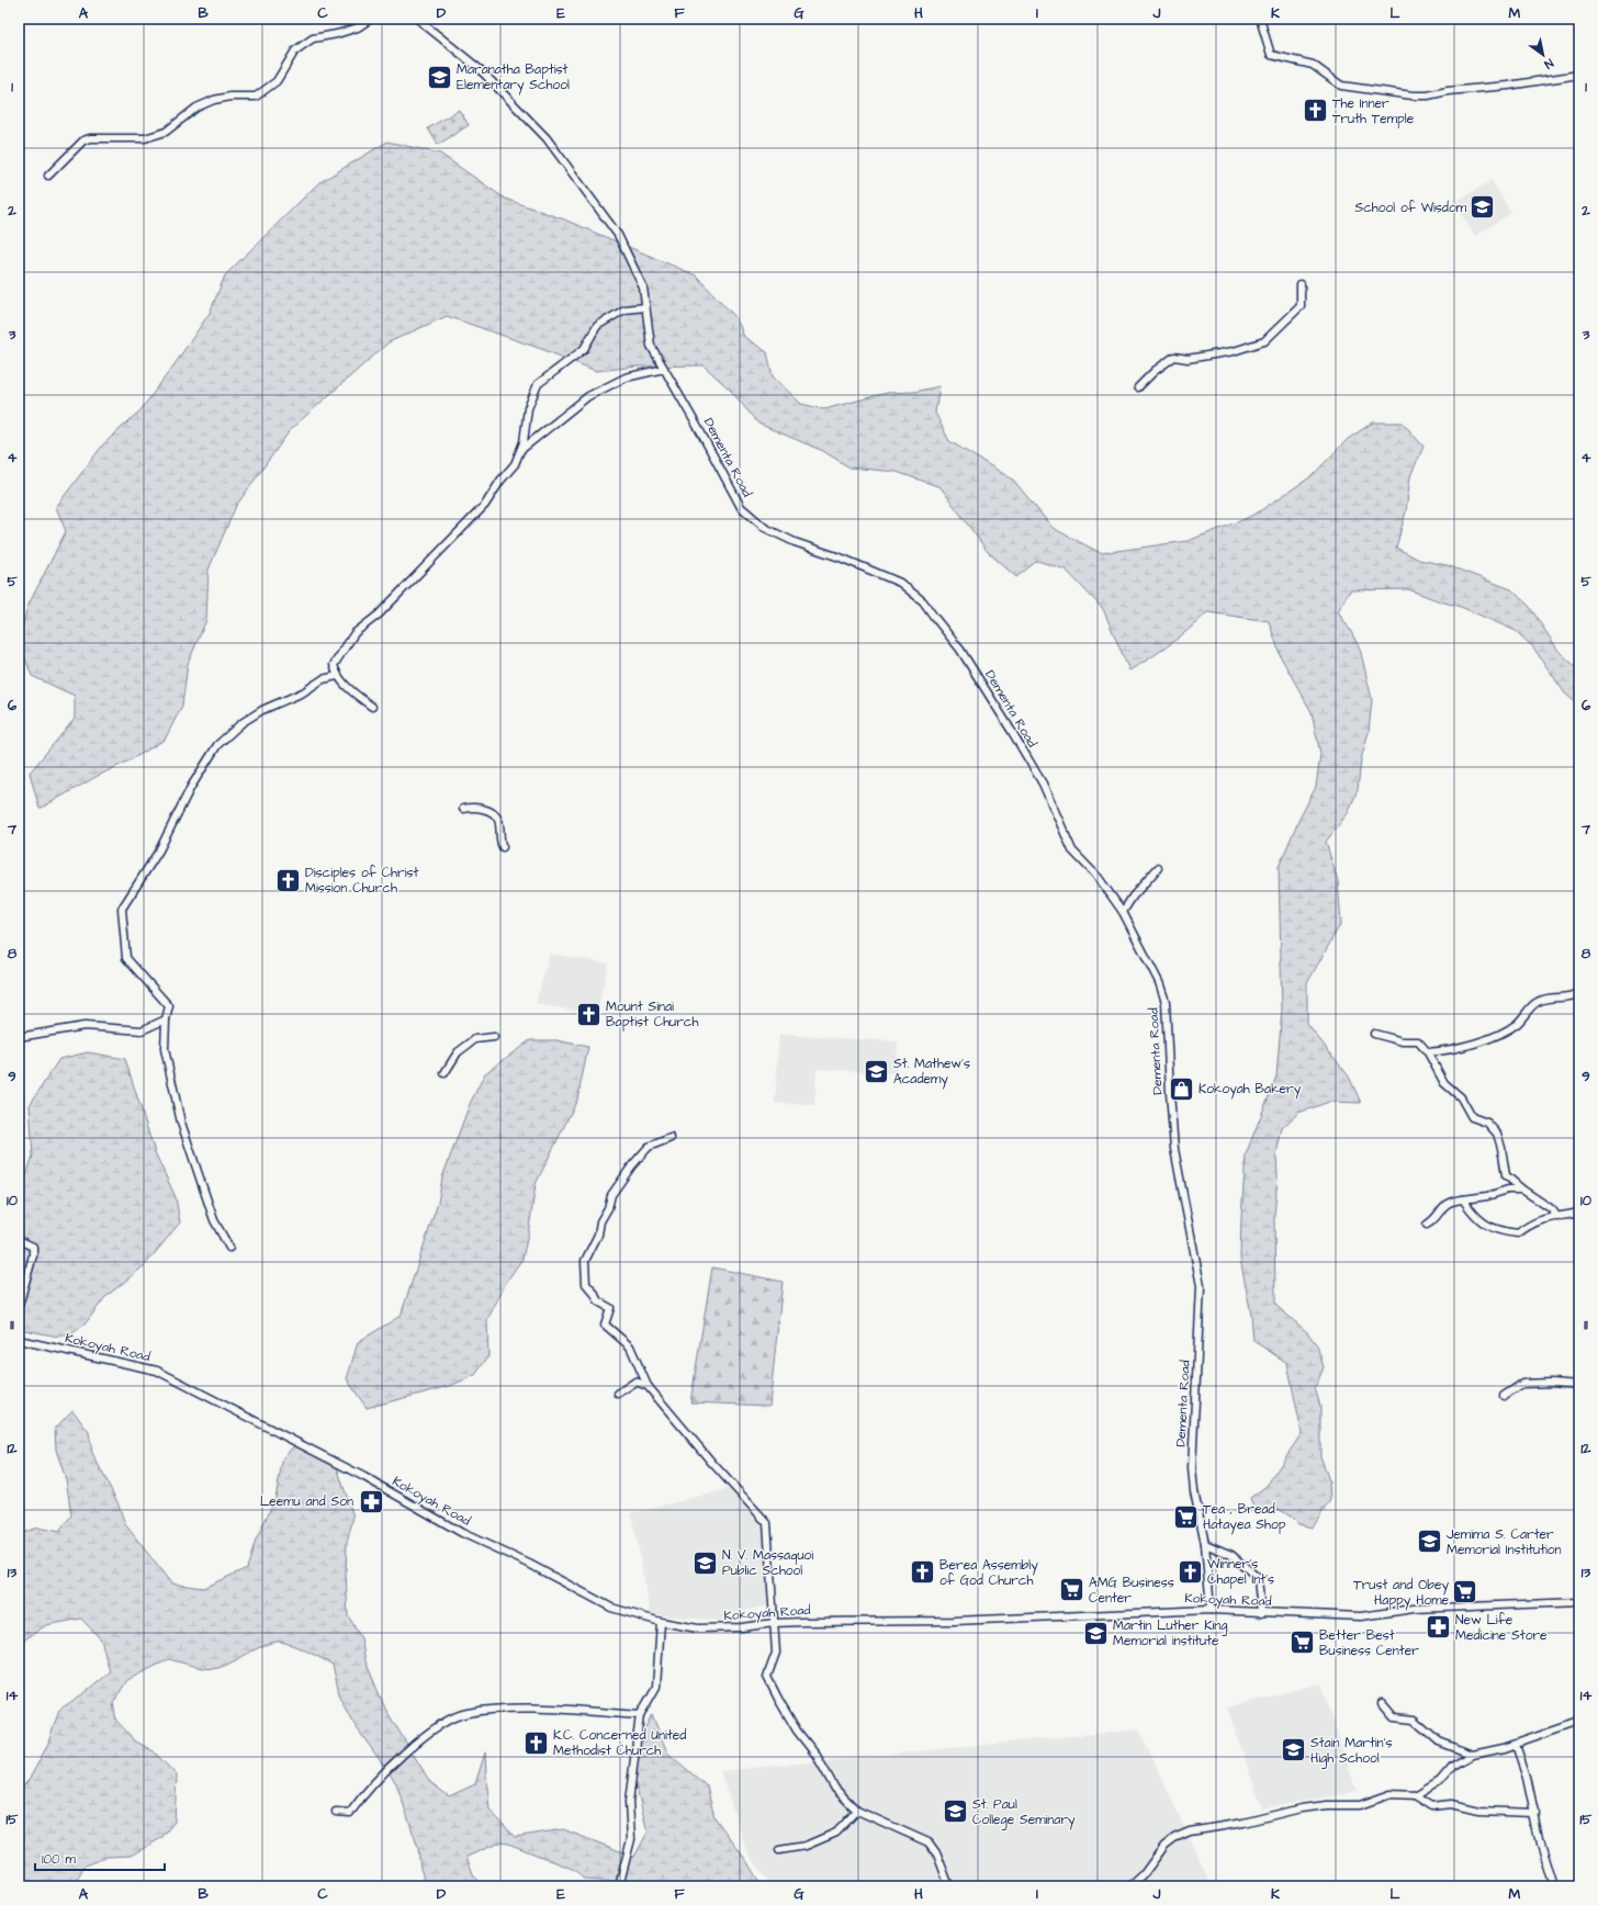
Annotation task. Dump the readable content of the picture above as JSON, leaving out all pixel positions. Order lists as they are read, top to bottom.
{
  "streets": {
    "street": ["Dementa Road", "Kokoyah Road"]
  },
  "crossings": [
    ["Dementa Road", "Kokoyah Road"]
  ],
  "places": {
    "school or university": [
      "Maranatha Baptist Elementary School",
      "School of Wisdom",
      "St. Mathew's Academy",
      "Jemima S. Carter Memorial Institution",
      "N. V. Massaquoi Public School",
      "Martin Luther King Memorial institute",
      "Stain Martin's High School",
      "St. Paul College Seminary"
    ],
    "church": [
      "The Inner Truth Temple",
      "Disciples of Christ Mission Church",
      "Mount Sinai Baptist Church",
      "Winner's Chapel Int's",
      "Berea Assembly of God Church",
      "K.C. Concerned United Methodist Church"
    ],
    "shop": ["Kokoyah Bakery"],
    "pharmacy": ["Leemu and Son", "New Life Medicine Store"],
    "supermarket": [
      "Tea , Bread Hatayea Shop",
      "AMG Business Center",
      "Trust and Obey Happy Home",
      "Better Best Business Center"
    ]
  },
  "scale_bar": "100 m",
  "north": "bottom right",
  "grid": {
    "columns": [
      "A",
      "B",
      "C",
      "D",
      "E",
      "F",
      "G",
      "H",
      "I",
      "J",
      "K",
      "L",
      "M"
    ],
    "rows": [
      "1",
      "2",
      "3",
      "4",
      "5",
      "6",
      "7",
      "8",
      "9",
      "10",
      "11",
      "12",
      "13",
      "14",
      "15"
    ]
  }
}
